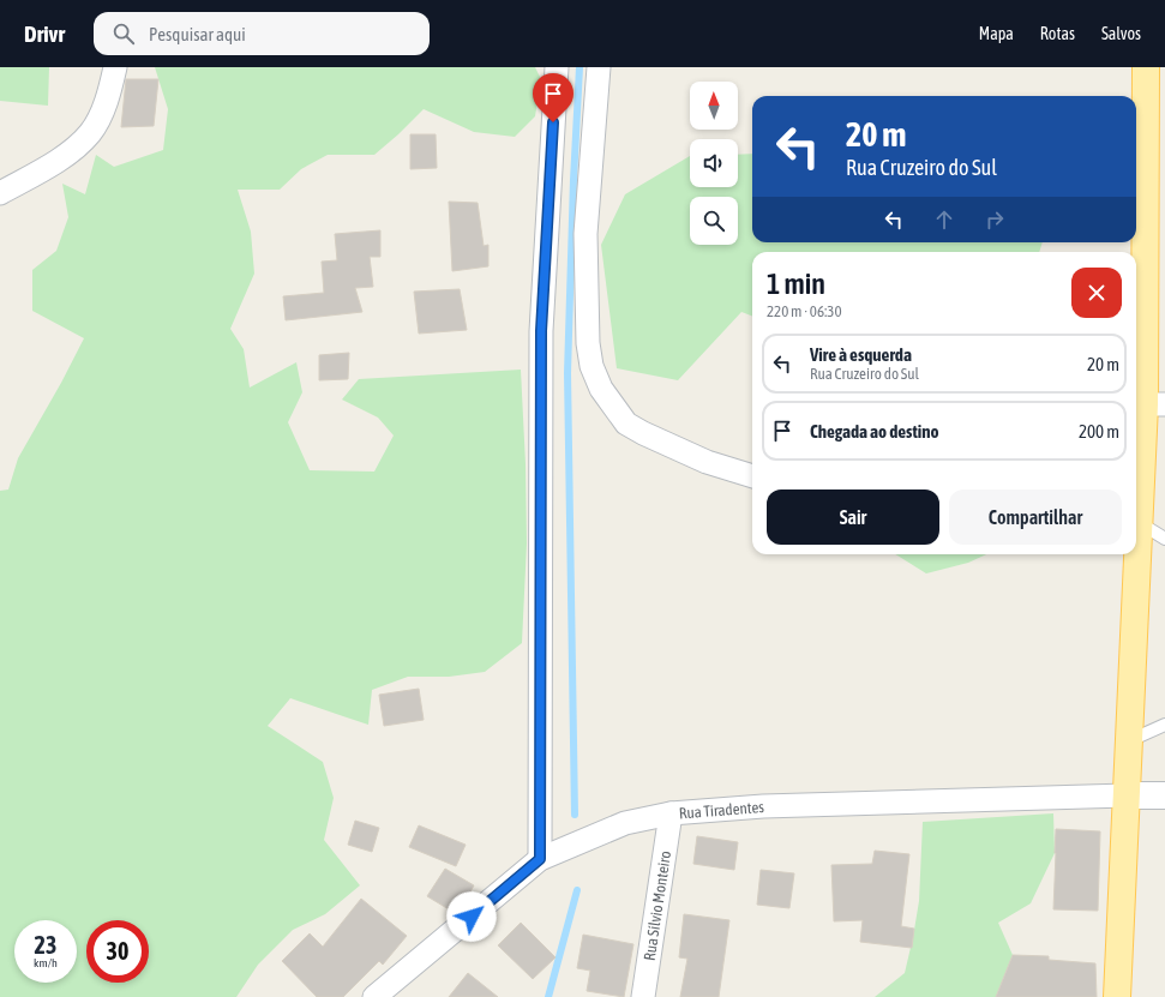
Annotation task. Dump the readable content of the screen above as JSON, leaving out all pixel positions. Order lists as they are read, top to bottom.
{
  "streets": {
    "street": ["Rua Tiradentes", "Rua Sílvio Monteiro"]
  },
  "crossings": [
    ["Rua Tiradentes", "Rua Sílvio Monteiro"]
  ],
  "north": "top",
  "page": {
    "header": "Drivr",
    "search": "Pesquisar aqui",
    "nav": ["Mapa", "Rotas", "Salvos"],
    "turn": ["20 m", "Rua Cruzeiro do Sul"],
    "heading": ["1 min", "220 m · 06:30"],
    "list": [
      {
        "name": "Vire à esquerda",
        "note": "Rua Cruzeiro do Sul",
        "value": "20 m"
      },
      {
        "name": "Chegada ao destino",
        "value": "200 m"
      }
    ],
    "buttons": ["Sair", "Compartilhar"],
    "speed": "23 km/h",
    "limit": "30"
  }
}
